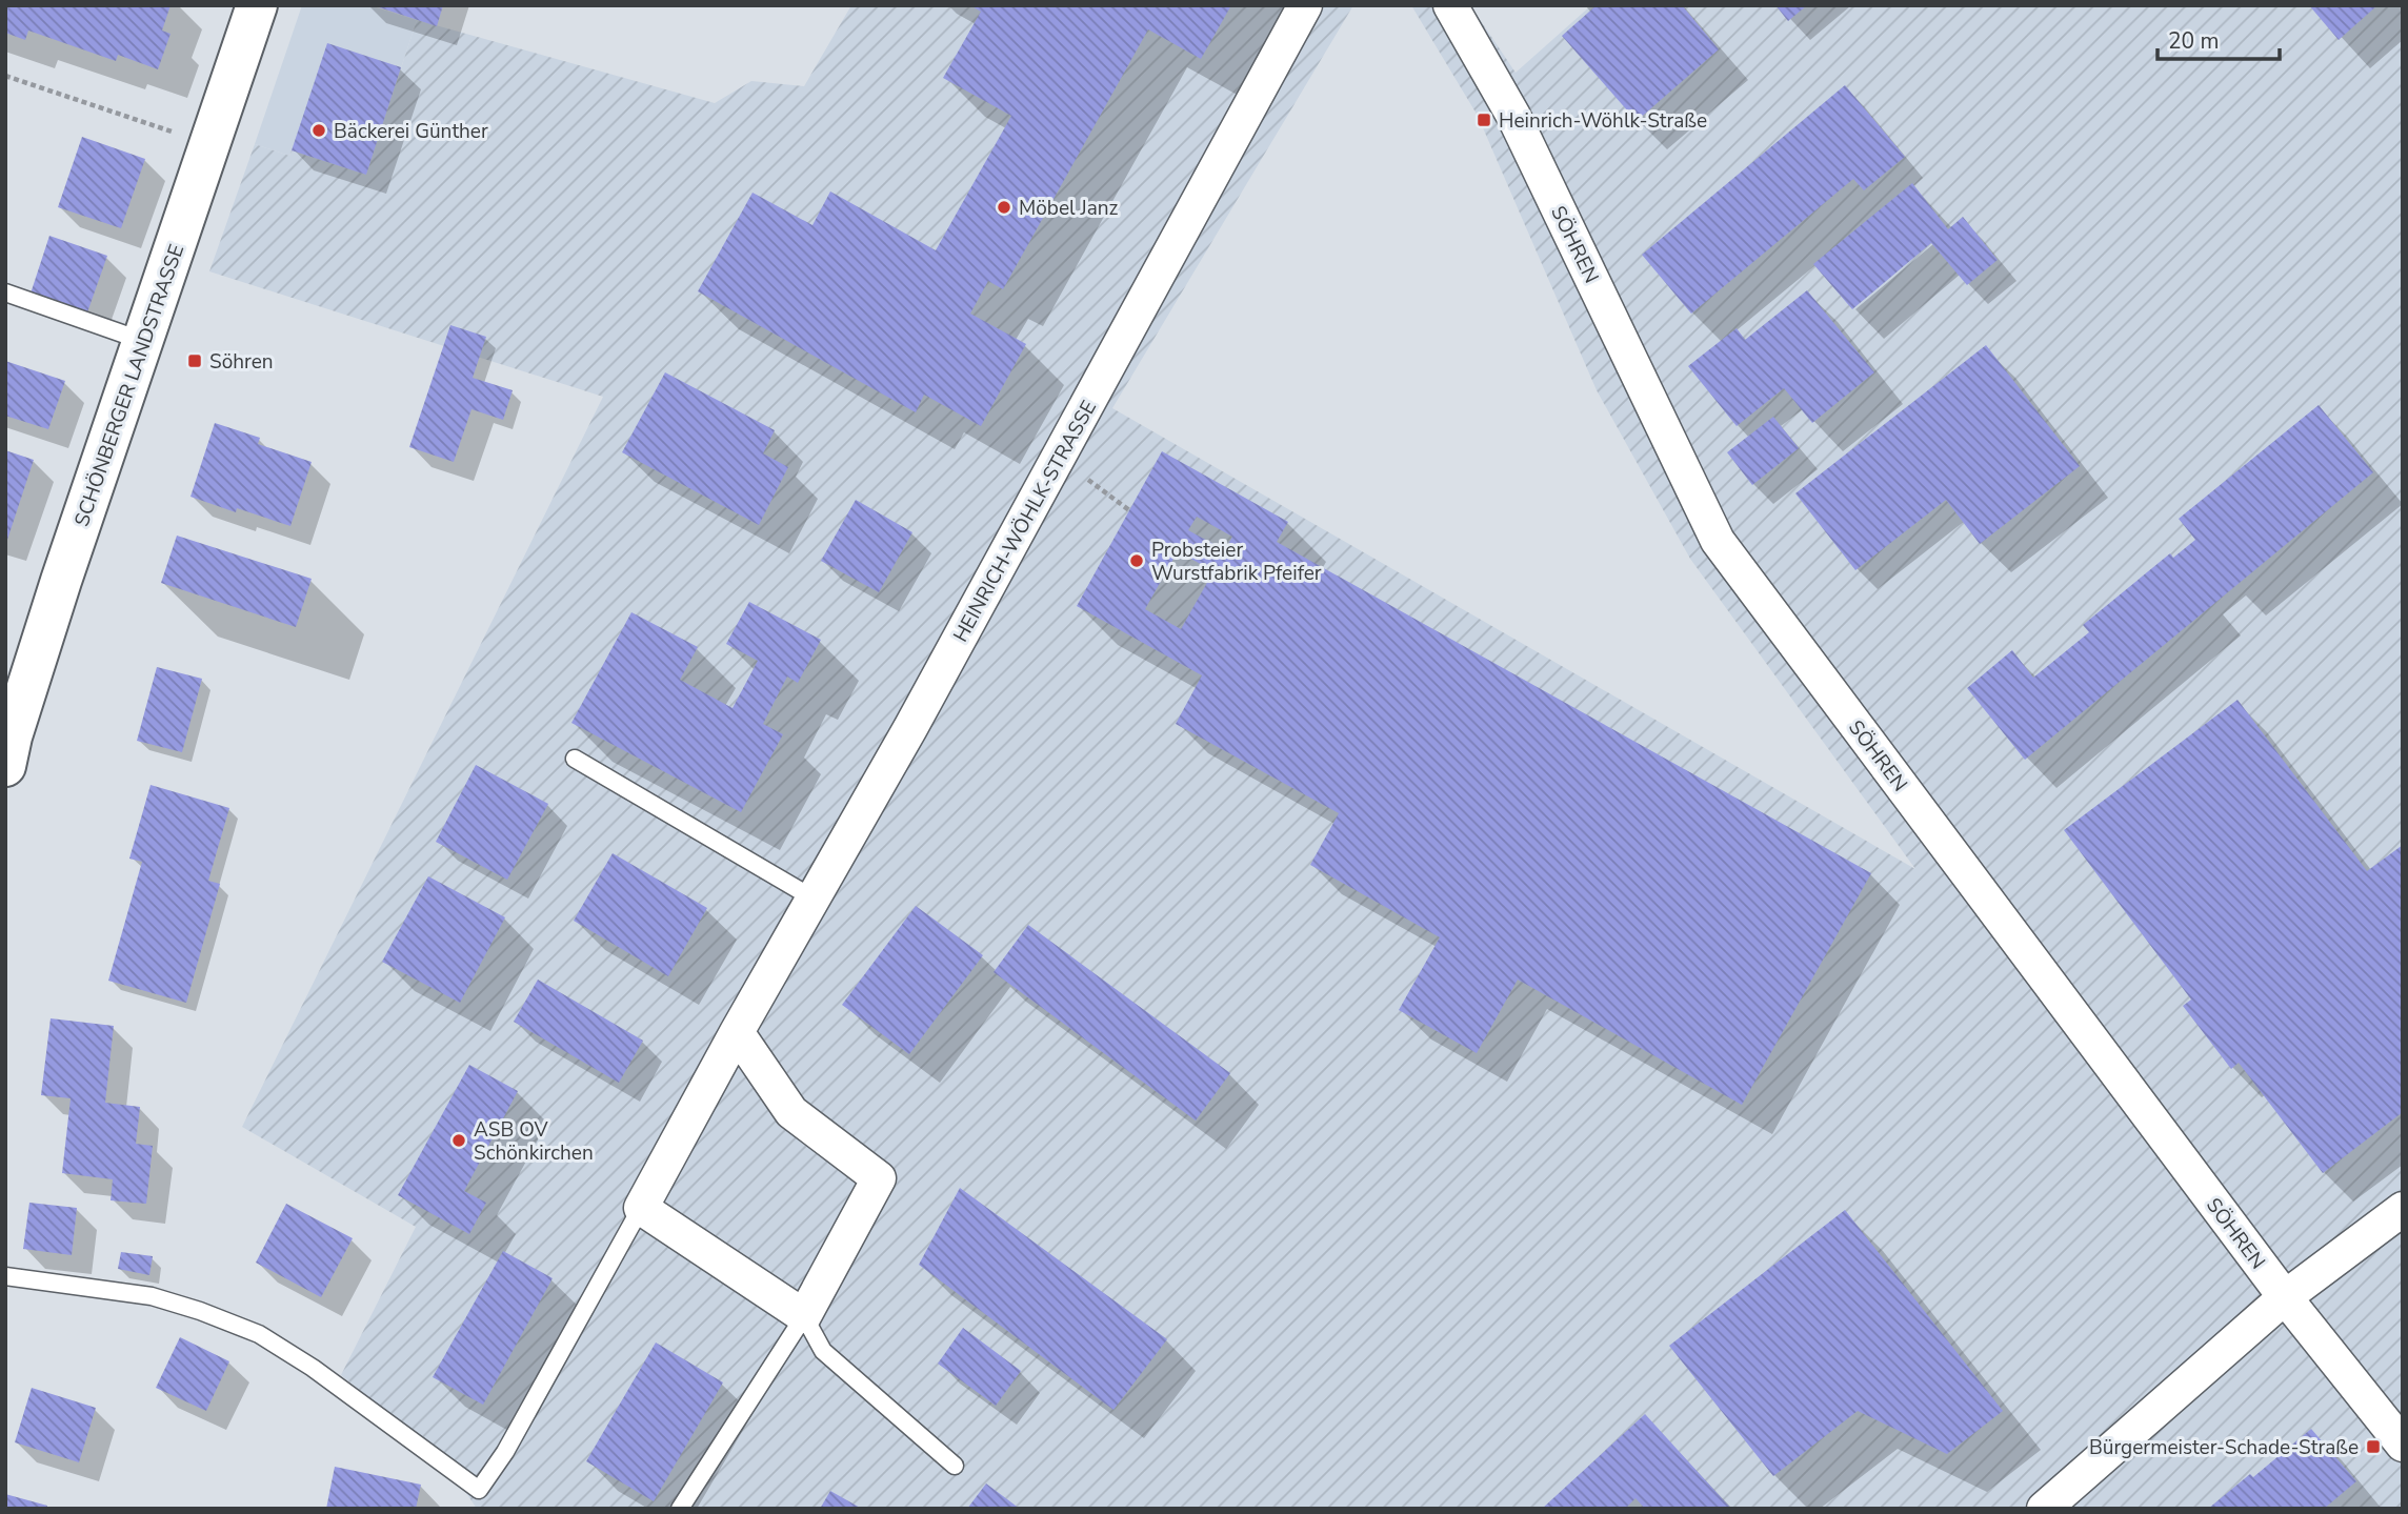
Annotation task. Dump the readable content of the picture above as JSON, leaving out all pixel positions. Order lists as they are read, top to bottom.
{
  "streets": {
    "main road": ["SCHÖNBERGER LANDSTRASSE"],
    "street": ["SÖHREN", "HEINRICH-WÖHLK-STRASSE"]
  },
  "places": {
    "transit": ["Heinrich-Wöhlk-Straße", "Söhren", "Bürgermeister-Schade-Straße"],
    "other": [
      "Bäckerei Günther",
      "Möbel Janz",
      "Probsteier Wurstfabrik Pfeifer",
      "ASB OV Schönkirchen"
    ]
  },
  "scale_bar": "20 m"
}
